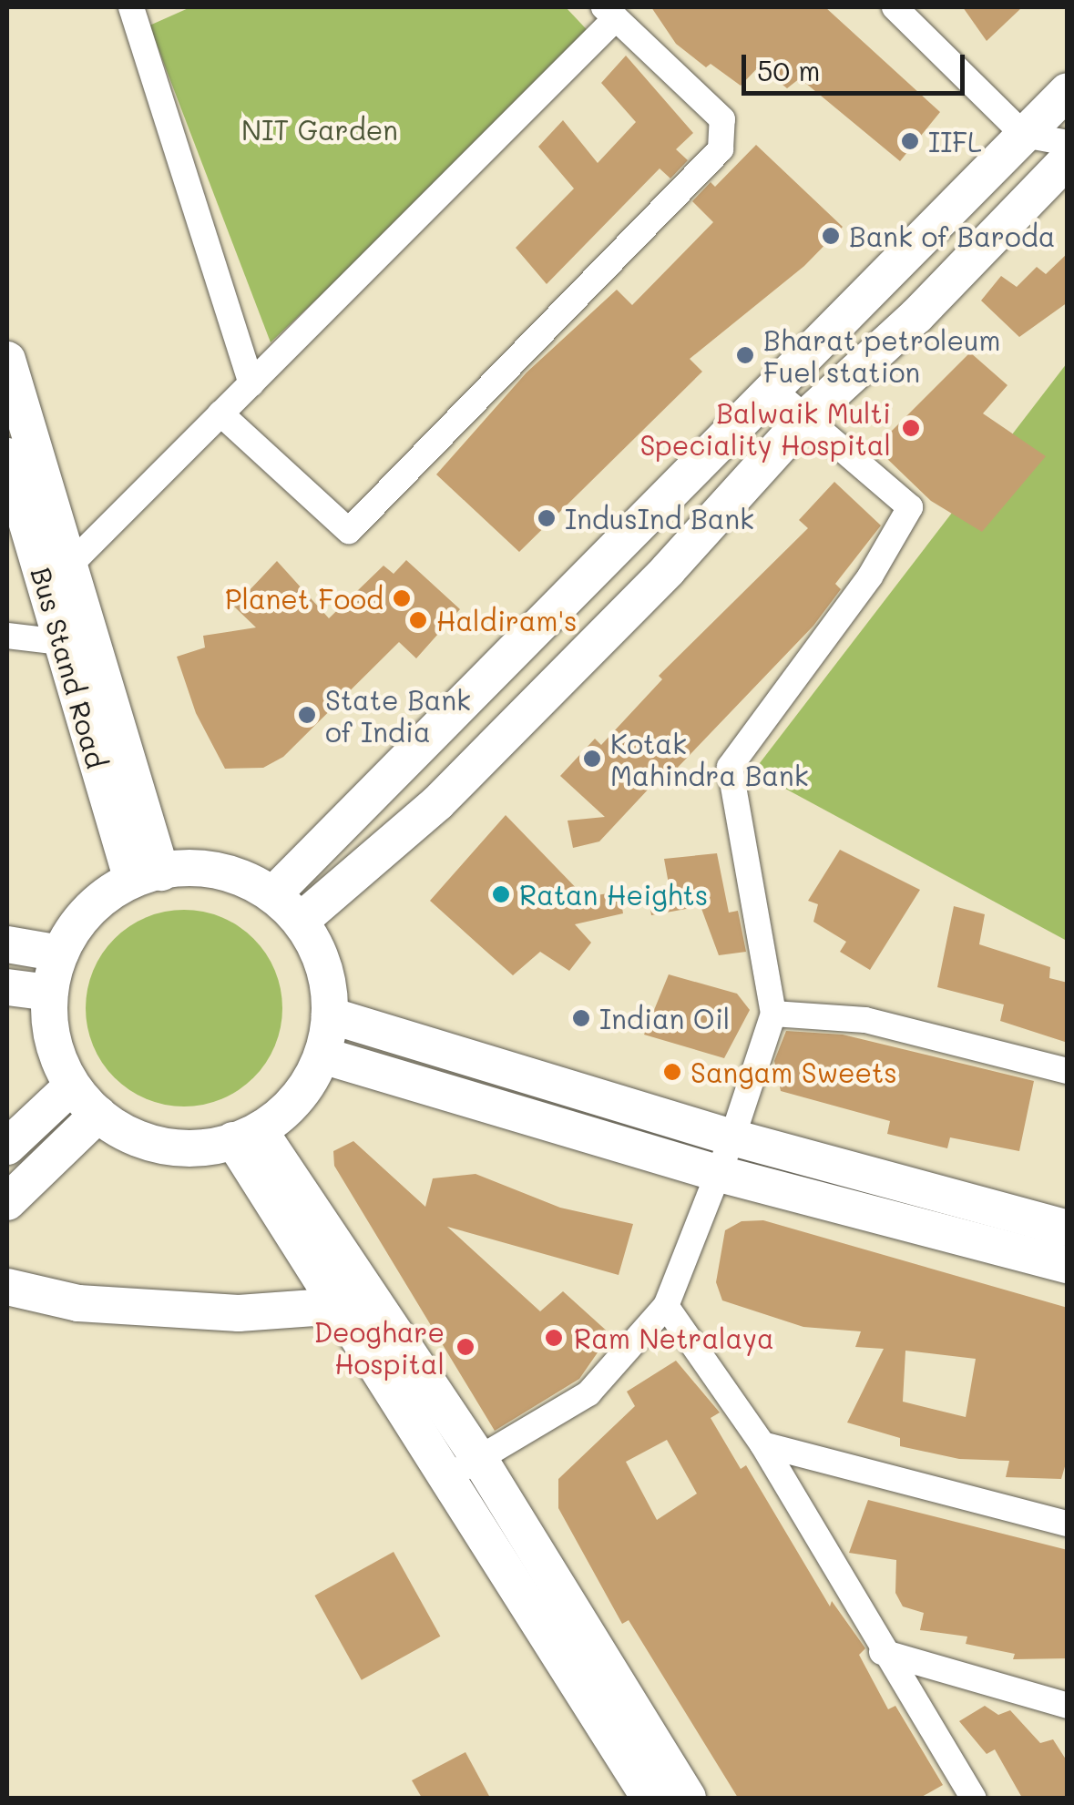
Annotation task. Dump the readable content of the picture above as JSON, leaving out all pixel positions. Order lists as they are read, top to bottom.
{
  "streets": {
    "main road": ["Bus Stand Road"]
  },
  "parks": ["NIT Garden"],
  "places": [
    "IIFL",
    "Bank of Baroda",
    "Bharat petroleum Fuel station",
    "Balwaik Multi Speciality Hospital",
    "IndusInd Bank",
    "Planet Food",
    "Haldiram's",
    "State Bank of India",
    "Kotak Mahindra Bank",
    "Ratan Heights",
    "Indian Oil",
    "Sangam Sweets",
    "Ram Netralaya",
    "Deoghare Hospital"
  ],
  "scale_bar": "50 m"
}
